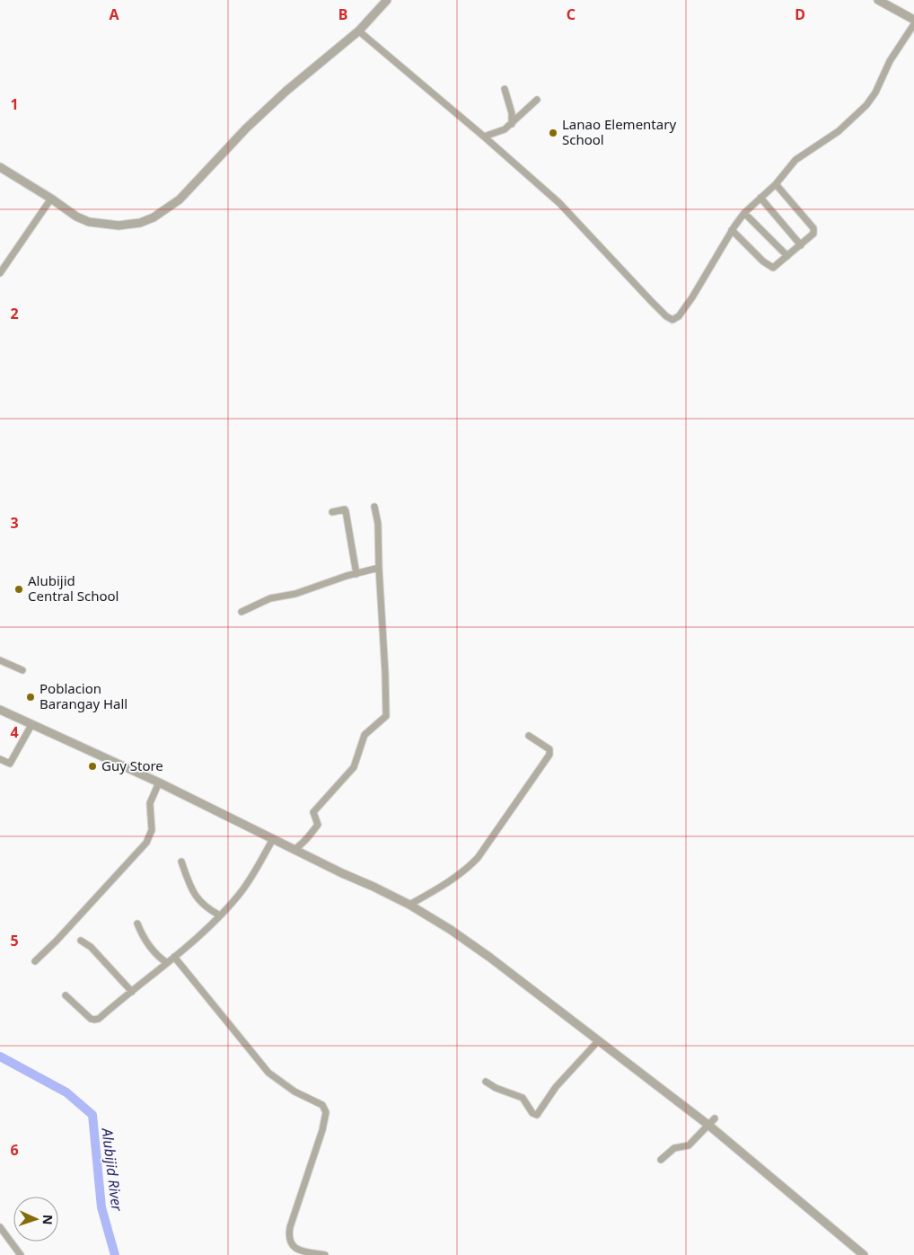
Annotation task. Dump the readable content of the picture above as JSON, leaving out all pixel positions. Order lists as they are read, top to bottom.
{
  "water": ["Alubijid River"],
  "places": [
    "Lanao Elementary School",
    "Alubijid Central School",
    "Poblacion Barangay Hall",
    "Guy Store"
  ],
  "north": "right",
  "grid": {
    "columns": [
      "A",
      "B",
      "C",
      "D"
    ],
    "rows": [
      "1",
      "2",
      "3",
      "4",
      "5",
      "6"
    ]
  }
}
